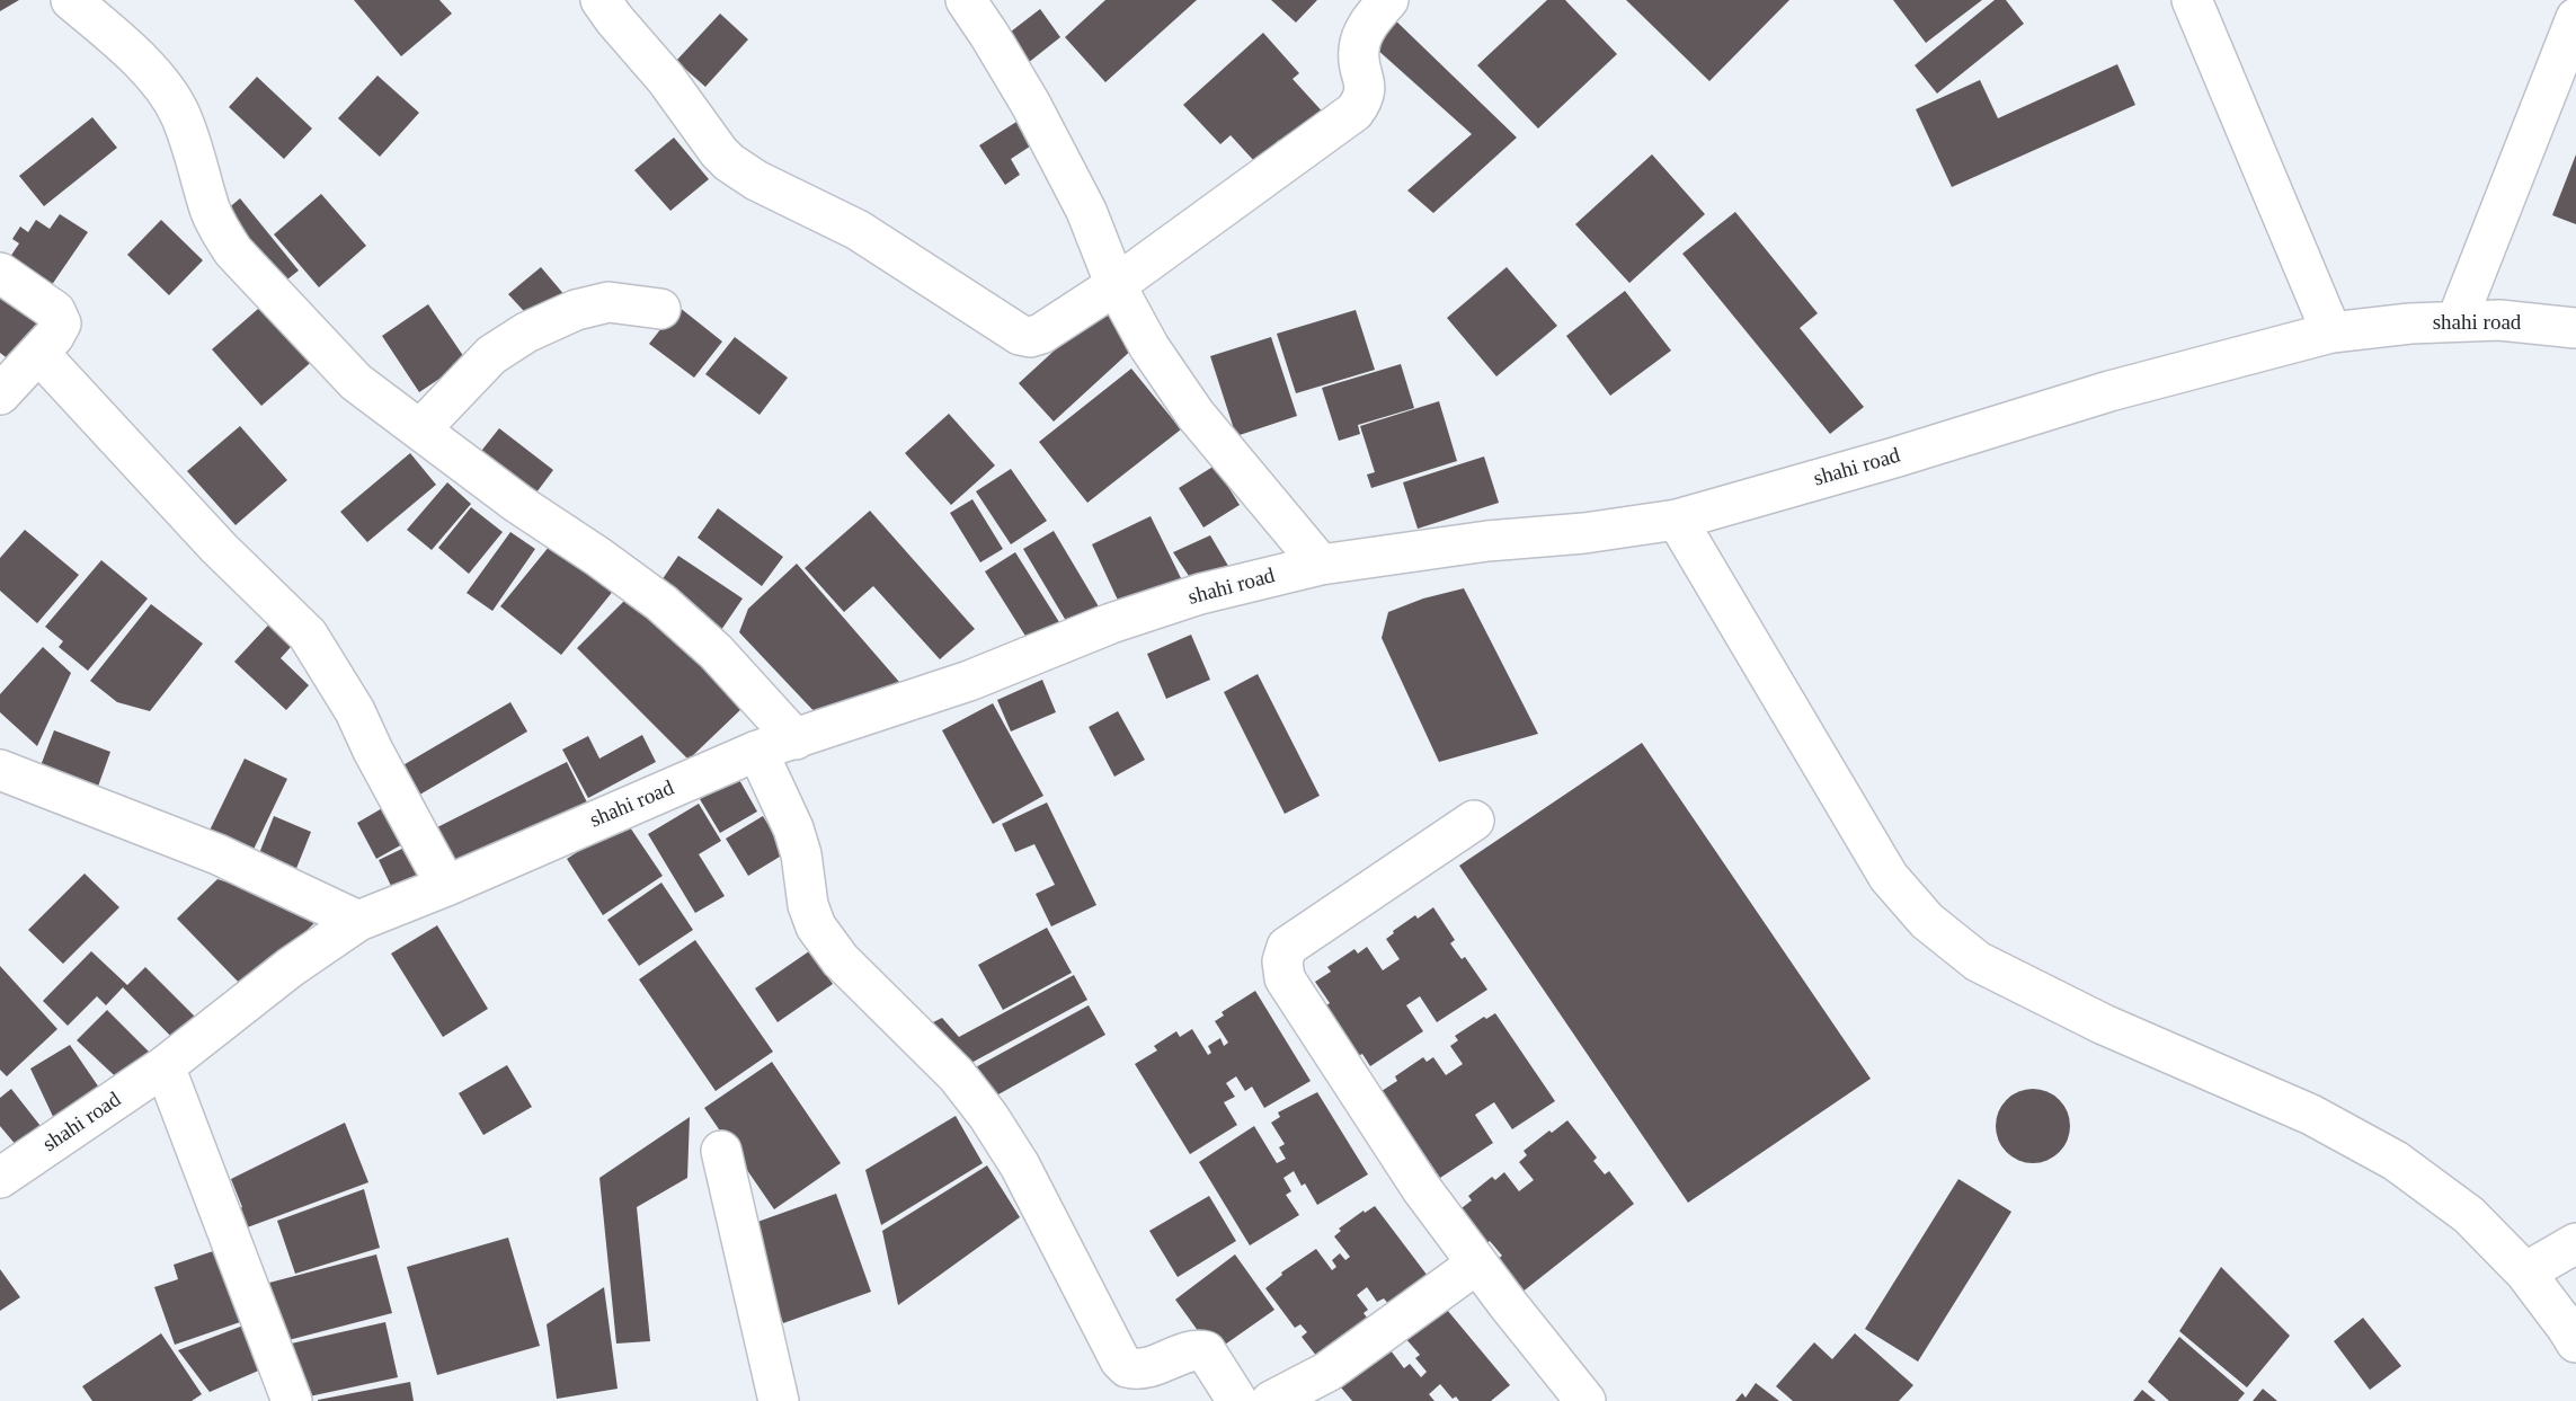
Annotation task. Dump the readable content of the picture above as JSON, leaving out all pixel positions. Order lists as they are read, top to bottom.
{
  "streets": {
    "street": ["shahi road"]
  }
}
